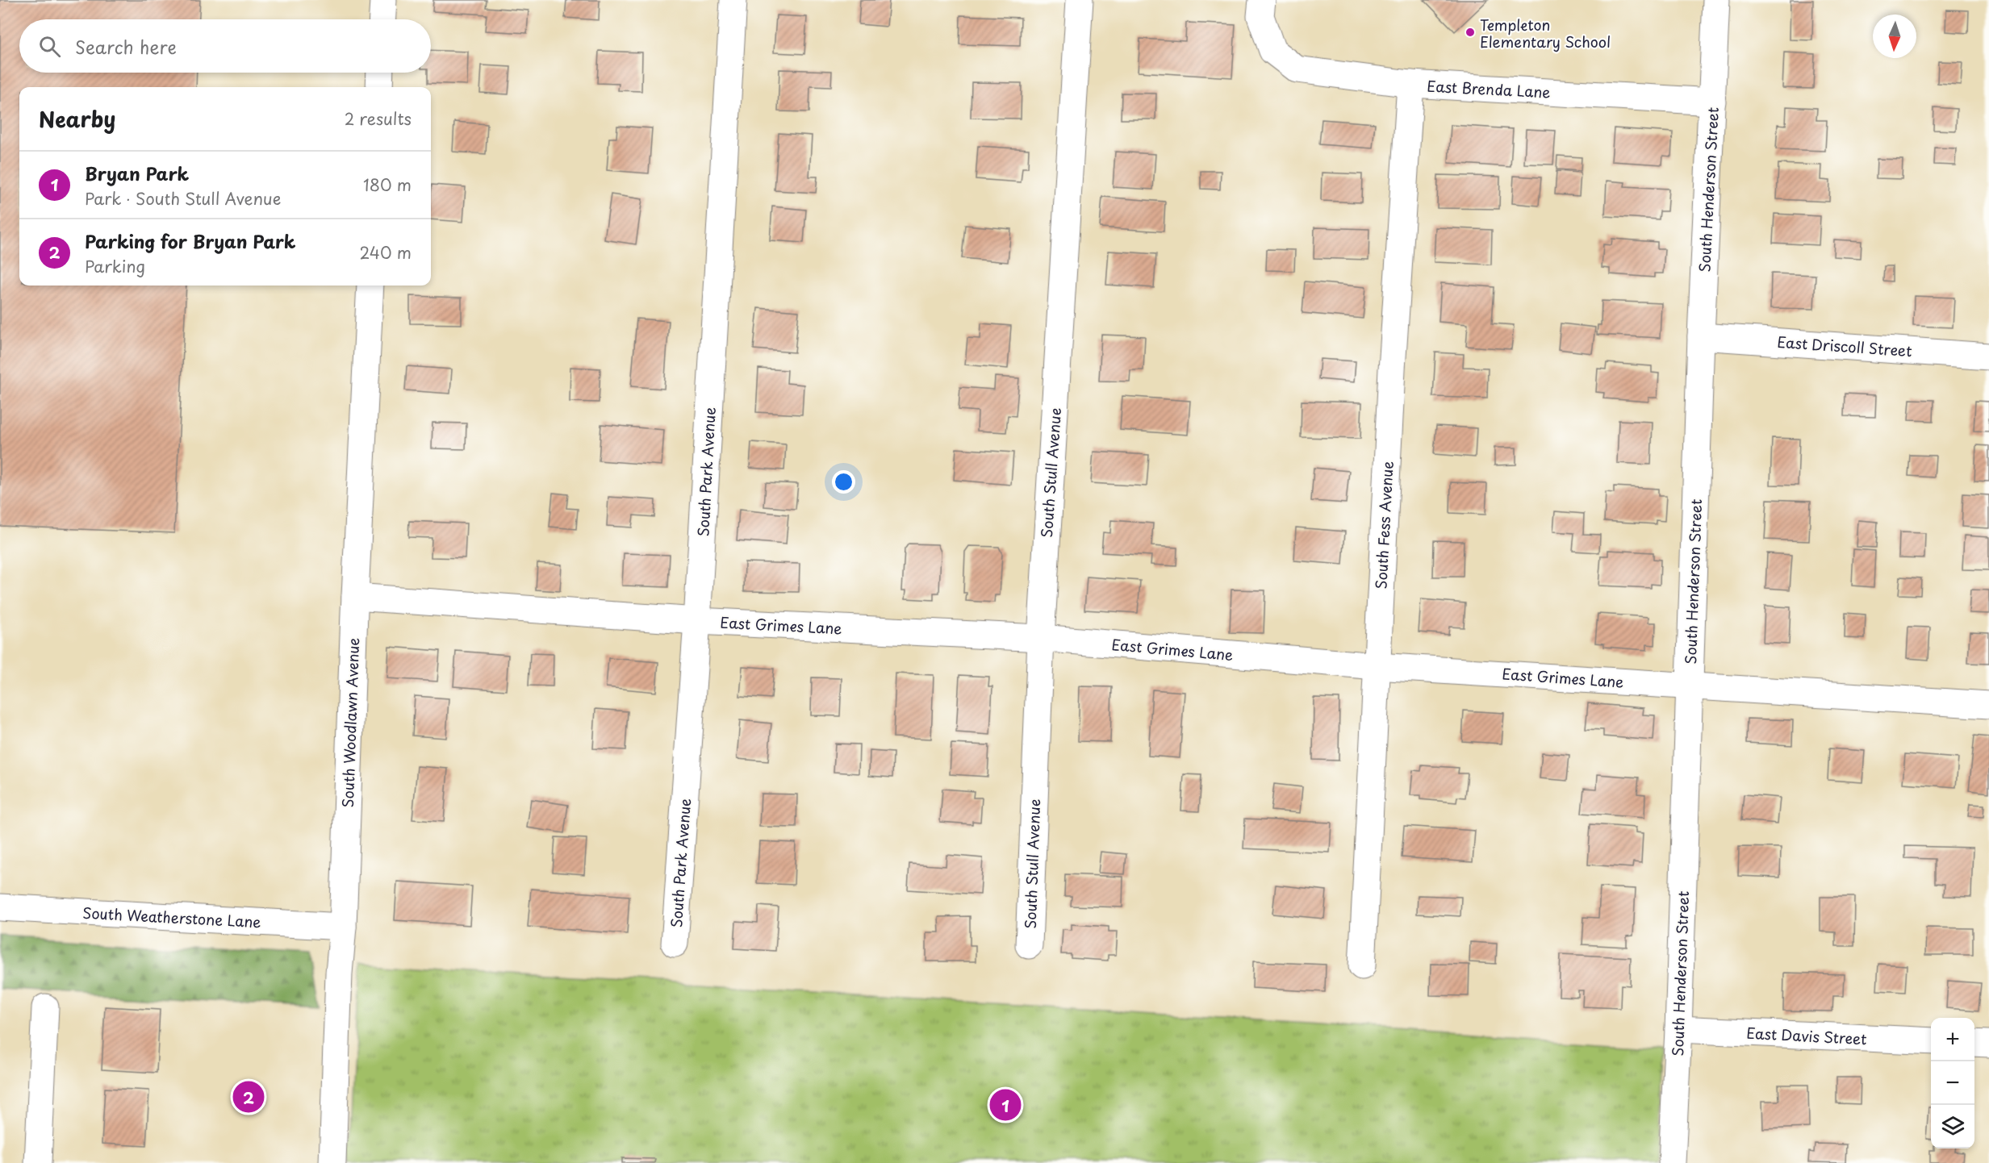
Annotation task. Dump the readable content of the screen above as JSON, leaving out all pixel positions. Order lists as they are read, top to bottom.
{
  "streets": {
    "street": [
      "East Brenda Lane",
      "South Henderson Street",
      "East Driscoll Street",
      "South Park Avenue",
      "South Stull Avenue",
      "South Fess Avenue",
      "East Grimes Lane",
      "South Woodlawn Avenue",
      "South Weatherstone Lane",
      "East Davis Street"
    ]
  },
  "crossings": [
    ["East Brenda Lane", "South Henderson Street"],
    ["East Brenda Lane", "South Fess Avenue"],
    ["South Henderson Street", "East Driscoll Street"],
    ["South Henderson Street", "East Grimes Lane"],
    ["South Henderson Street", "East Davis Street"],
    ["South Park Avenue", "East Grimes Lane"],
    ["South Stull Avenue", "East Grimes Lane"],
    ["South Fess Avenue", "East Grimes Lane"],
    ["East Grimes Lane", "South Woodlawn Avenue"],
    ["South Woodlawn Avenue", "South Weatherstone Lane"]
  ],
  "places": ["Templeton Elementary School"],
  "north": "bottom",
  "page": {
    "search": "Search here",
    "heading": ["Nearby", "2 results"],
    "list": [
      {
        "mark": "1",
        "name": "Bryan Park",
        "note": "Park · South Stull Avenue",
        "value": "180 m"
      },
      {
        "mark": "2",
        "name": "Parking for Bryan Park",
        "note": "Parking",
        "value": "240 m"
      }
    ],
    "map_buttons": ["+", "−"],
    "pins": ["2", "1"]
  }
}
